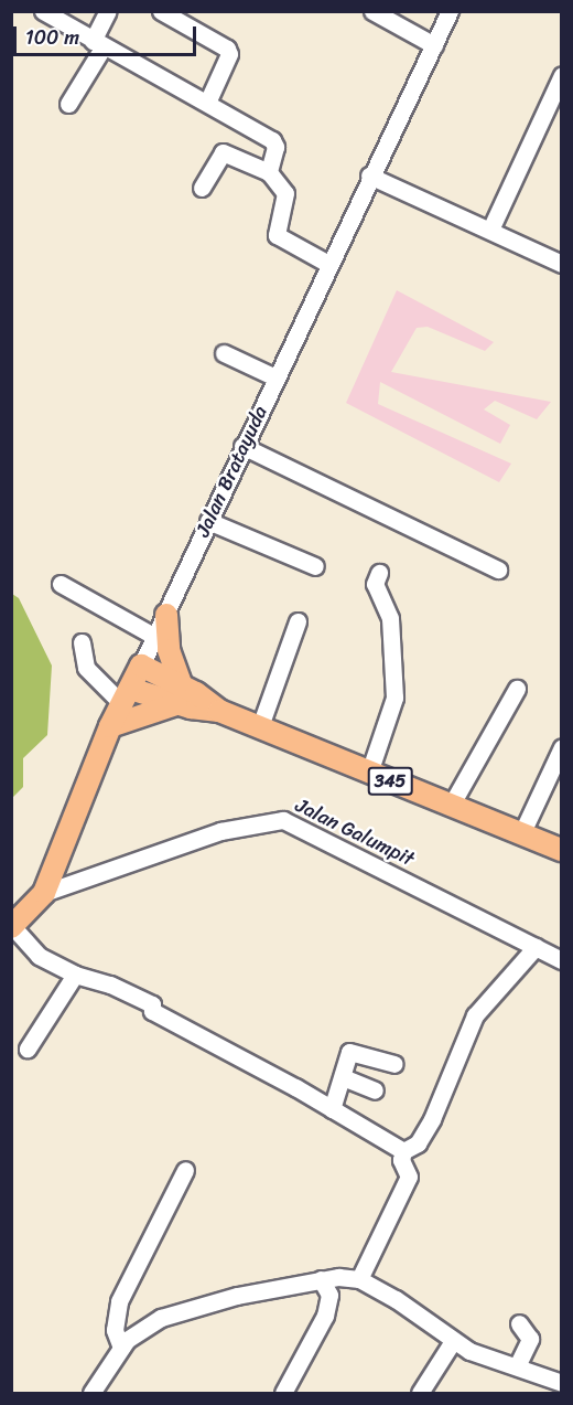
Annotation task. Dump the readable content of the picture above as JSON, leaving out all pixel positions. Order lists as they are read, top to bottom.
{
  "streets": {
    "main road": ["Jalan Bratayuda", "345"],
    "street": ["Jalan Galumpit"]
  },
  "crossings": [
    ["Jalan Bratayuda", "345"],
    ["Jalan Bratayuda", "Jalan Galumpit"]
  ],
  "scale_bar": "100 m"
}
